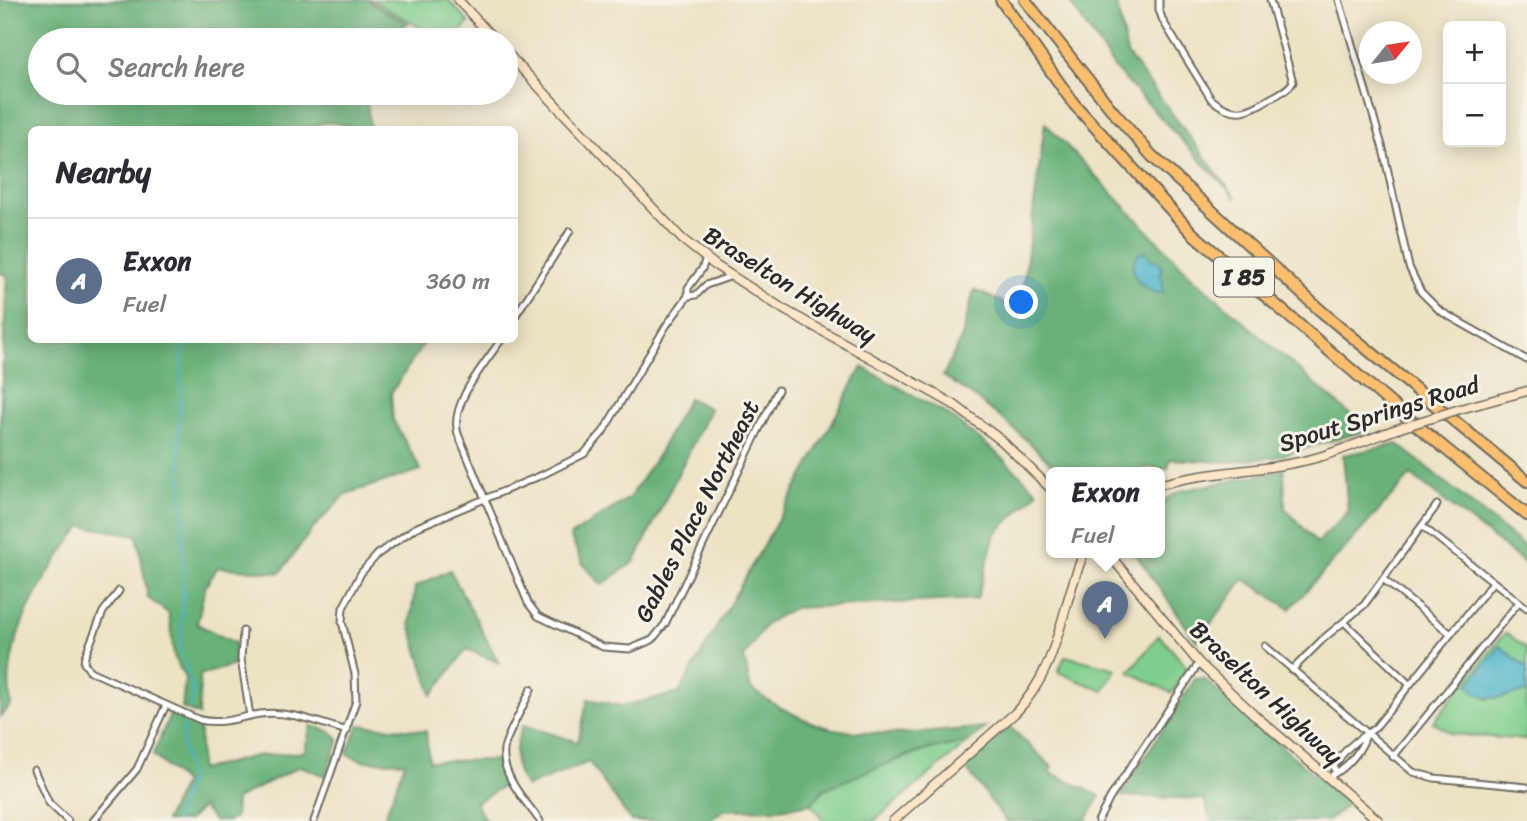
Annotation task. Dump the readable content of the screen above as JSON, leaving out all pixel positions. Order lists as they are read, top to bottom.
{
  "streets": {
    "highway": ["I 85"],
    "main road": ["Braselton Highway", "Spout Springs Road"],
    "street": ["Gables Place Northeast"]
  },
  "north": "top right",
  "page": {
    "map_buttons": ["+", "−"],
    "search": "Search here",
    "heading": "Nearby",
    "list": [
      {
        "mark": "A",
        "name": "Exxon",
        "note": "Fuel",
        "value": "360 m"
      }
    ],
    "popup": ["Exxon", "Fuel"],
    "pins": "A"
  }
}
